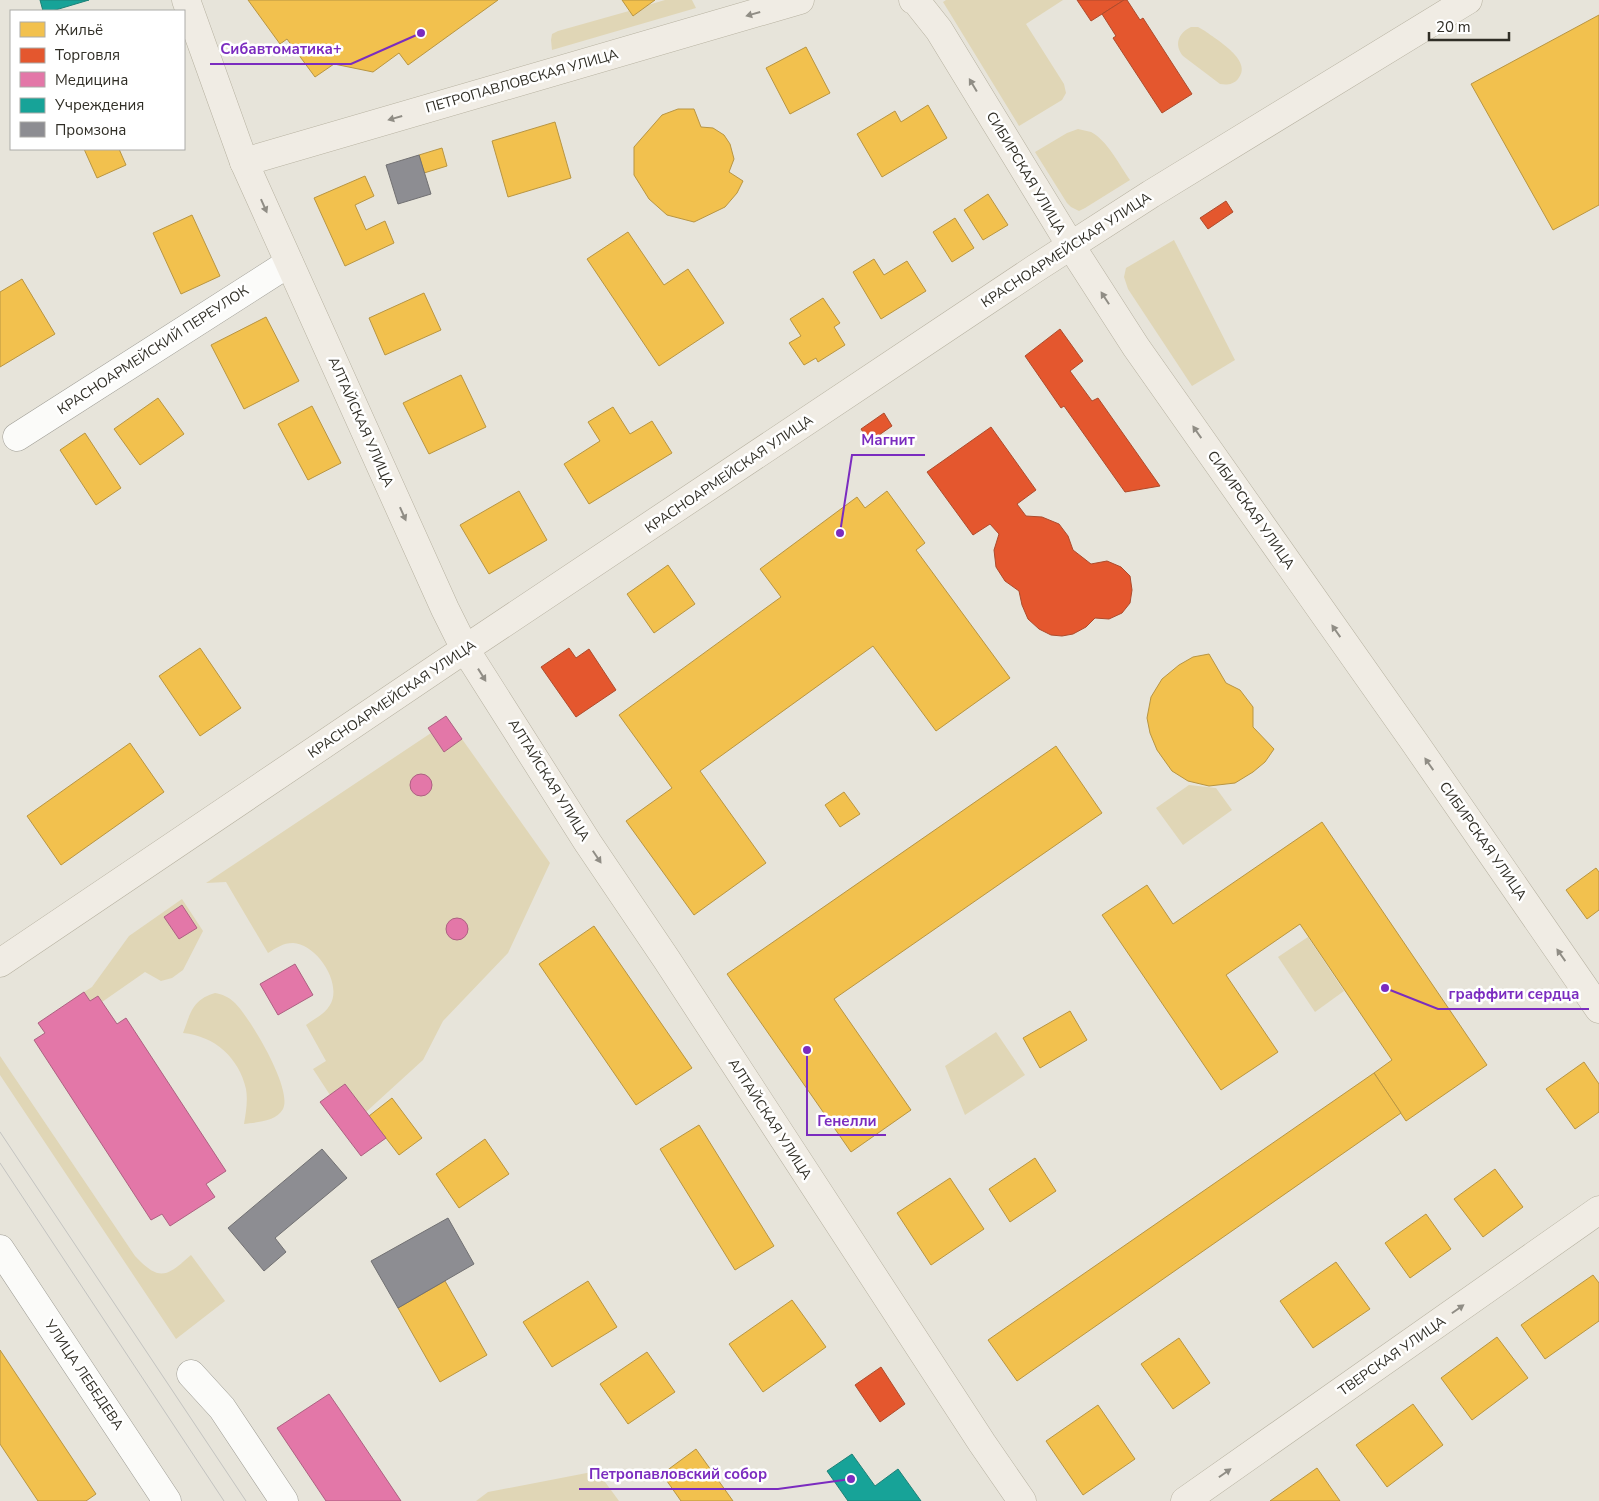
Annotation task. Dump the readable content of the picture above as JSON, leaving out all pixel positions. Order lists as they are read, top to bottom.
{
  "streets": {
    "main road": [
      "ПЕТРОПАВЛОВСКАЯ УЛИЦА",
      "СИБИРСКАЯ УЛИЦА",
      "КРАСНОАРМЕЙСКАЯ УЛИЦА",
      "АЛТАЙСКАЯ УЛИЦА",
      "ТВЕРСКАЯ УЛИЦА"
    ],
    "street": ["КРАСНОАРМЕЙСКИЙ ПЕРЕУЛОК", "УЛИЦА ЛЕБЕДЕВА"]
  },
  "crossings": [
    ["ПЕТРОПАВЛОВСКАЯ УЛИЦА", "АЛТАЙСКАЯ УЛИЦА"],
    ["СИБИРСКАЯ УЛИЦА", "КРАСНОАРМЕЙСКАЯ УЛИЦА"],
    ["КРАСНОАРМЕЙСКАЯ УЛИЦА", "АЛТАЙСКАЯ УЛИЦА"],
    ["КРАСНОАРМЕЙСКИЙ ПЕРЕУЛОК", "АЛТАЙСКАЯ УЛИЦА"]
  ],
  "one_way": [
    "ПЕТРОПАВЛОВСКАЯ УЛИЦА",
    "СИБИРСКАЯ УЛИЦА",
    "АЛТАЙСКАЯ УЛИЦА",
    "ТВЕРСКАЯ УЛИЦА"
  ],
  "places": [
    "Сибавтоматика+",
    "Магнит",
    "граффити сердца",
    "Генелли",
    "Петропавловский собор"
  ],
  "legend": [
    "Жильё",
    "Торговля",
    "Медицина",
    "Учреждения",
    "Промзона"
  ],
  "scale_bar": "20 m"
}
